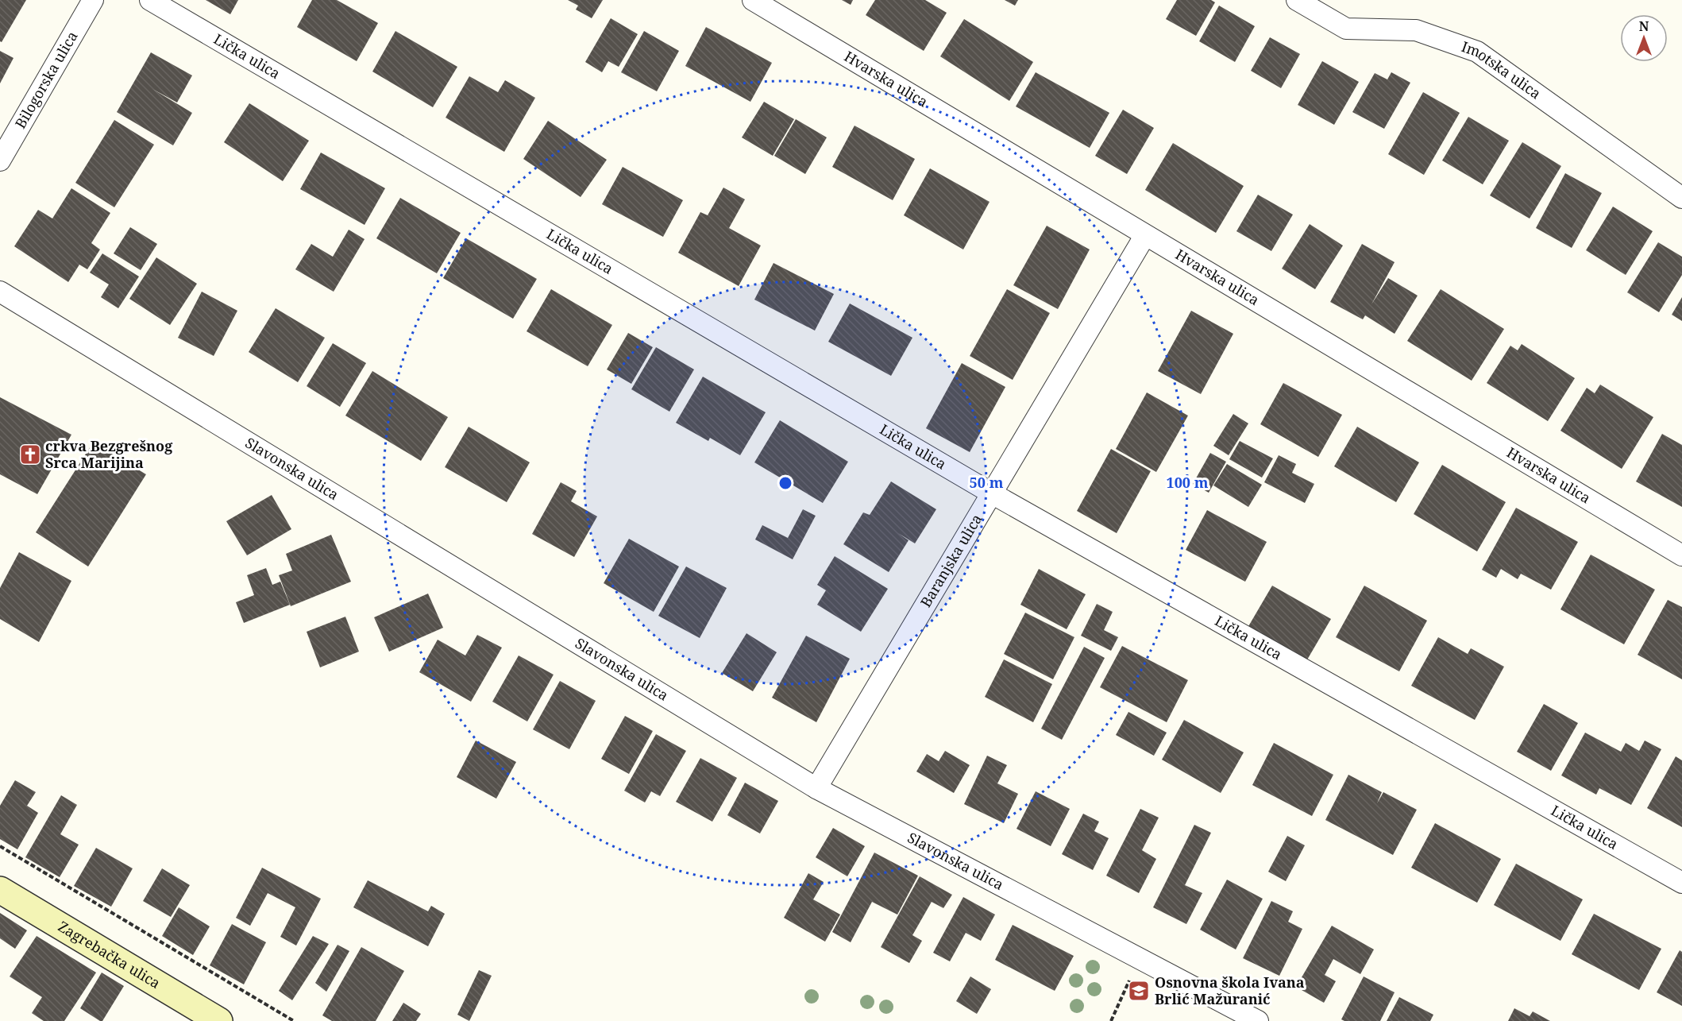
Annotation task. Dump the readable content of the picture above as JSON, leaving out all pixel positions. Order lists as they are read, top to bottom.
{
  "streets": {
    "main road": ["Zagrebačka ulica"],
    "street": [
      "Lička ulica",
      "Imotska ulica",
      "Hvarska ulica",
      "Bilogorska ulica",
      "Slavonska ulica",
      "Baranjska ulica"
    ]
  },
  "crossings": [
    ["Lička ulica", "Baranjska ulica"],
    ["Hvarska ulica", "Baranjska ulica"],
    ["Slavonska ulica", "Baranjska ulica"]
  ],
  "places": {
    "church": ["crkva Bezgrešnog Srca Marijina"],
    "school or university": ["Osnovna škola Ivana Brlić Mažuranić"]
  },
  "north": "top",
  "rings": ["50 m", "100 m"]
}
